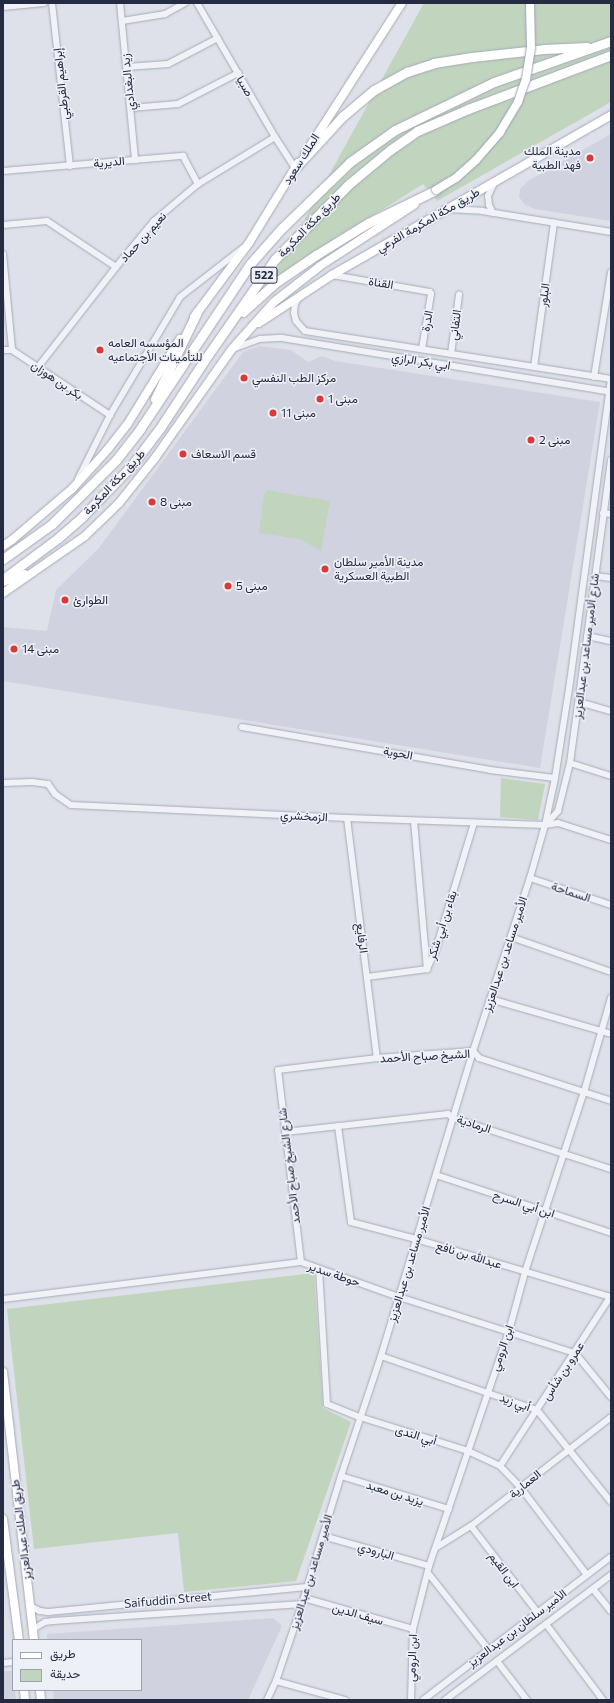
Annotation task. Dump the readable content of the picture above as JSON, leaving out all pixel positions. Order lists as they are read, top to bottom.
{
  "streets": {
    "highway": ["طريق مكة المكرمة", "522"],
    "main road": ["الملك سعود", "طريق مكة المكرمة الفرعي", "طريق الملك عبدالعزيز"],
    "street": [
      "زيد البغدادي",
      "إبراهيم القرطبي",
      "صبيا",
      "الديرية",
      "نعيم بن حماد",
      "القناة",
      "البلور",
      "الدرة",
      "التفاني",
      "ابي بكر الرازي",
      "بكر بن هوزان",
      "شارع ألامير مساعد بن عبدالعزيز",
      "الحوية",
      "الزمخشري",
      "السماحة",
      "بقاء بن أبي شكر",
      "الرفايع",
      "الأمير مساعد بن عبدالعزيز",
      "الشيخ صباح الأحمد",
      "الرمادية",
      "شارع الشيخ صباح الأحمد",
      "ابن أبي السرح",
      "عبدالله بن نافع",
      "حوطة سدير",
      "ابن الرومي",
      "عمرو بن شأس",
      "أبي زيد",
      "أبي الندى",
      "العمارية",
      "يزيد بن معبد",
      "البارودي",
      "ابن القيم",
      "Saifuddin Street",
      "سيف الدين",
      "الأمير سلطان بن عبدالعزيز"
    ]
  },
  "crossings": [
    ["زيد البغدادي", "الديرية"],
    ["إبراهيم القرطبي", "الديرية"],
    ["صبيا", "الملك سعود"],
    ["صبيا", "نعيم بن حماد"],
    ["الديرية", "نعيم بن حماد"],
    ["طريق مكة المكرمة الفرعي", "القناة"],
    ["طريق مكة المكرمة الفرعي", "ابي بكر الرازي"],
    ["نعيم بن حماد", "بكر بن هوزان"],
    ["القناة", "الدرة"],
    ["البلور", "ابي بكر الرازي"],
    ["الدرة", "ابي بكر الرازي"],
    ["التفاني", "ابي بكر الرازي"],
    ["ابي بكر الرازي", "الأمير مساعد بن عبدالعزيز"],
    ["شارع ألامير مساعد بن عبدالعزيز", "الزمخشري"],
    ["شارع ألامير مساعد بن عبدالعزيز", "الأمير مساعد بن عبدالعزيز"],
    ["الحوية", "الأمير مساعد بن عبدالعزيز"],
    ["الزمخشري", "بقاء بن أبي شكر"],
    ["الزمخشري", "الرفايع"],
    ["الزمخشري", "الأمير مساعد بن عبدالعزيز"],
    ["السماحة", "الأمير مساعد بن عبدالعزيز"],
    ["بقاء بن أبي شكر", "الرفايع"],
    ["الرفايع", "الشيخ صباح الأحمد"],
    ["الأمير مساعد بن عبدالعزيز", "الشيخ صباح الأحمد"],
    ["الأمير مساعد بن عبدالعزيز", "الرمادية"],
    ["الأمير مساعد بن عبدالعزيز", "ابن أبي السرح"],
    ["الأمير مساعد بن عبدالعزيز", "عبدالله بن نافع"],
    ["الأمير مساعد بن عبدالعزيز", "حوطة سدير"],
    ["الأمير مساعد بن عبدالعزيز", "أبي زيد"],
    ["الأمير مساعد بن عبدالعزيز", "أبي الندى"],
    ["الأمير مساعد بن عبدالعزيز", "يزيد بن معبد"],
    ["الأمير مساعد بن عبدالعزيز", "البارودي"],
    ["الأمير مساعد بن عبدالعزيز", "Saifuddin Street"],
    ["الأمير مساعد بن عبدالعزيز", "سيف الدين"],
    ["الشيخ صباح الأحمد", "شارع الشيخ صباح الأحمد"],
    ["الشيخ صباح الأحمد", "ابن الرومي"],
    ["الرمادية", "شارع الشيخ صباح الأحمد"],
    ["الرمادية", "عبدالله بن نافع"],
    ["الرمادية", "ابن الرومي"],
    ["شارع الشيخ صباح الأحمد", "حوطة سدير"],
    ["ابن أبي السرح", "ابن الرومي"],
    ["عبدالله بن نافع", "ابن الرومي"],
    ["عبدالله بن نافع", "عمرو بن شأس"],
    ["حوطة سدير", "ابن الرومي"],
    ["حوطة سدير", "عمرو بن شأس"],
    ["حوطة سدير", "أبي الندى"],
    ["ابن الرومي", "أبي زيد"],
    ["ابن الرومي", "أبي الندى"],
    ["ابن الرومي", "العمارية"],
    ["ابن الرومي", "يزيد بن معبد"],
    ["ابن الرومي", "البارودي"],
    ["ابن الرومي", "سيف الدين"],
    ["عمرو بن شأس", "أبي زيد"],
    ["عمرو بن شأس", "أبي الندى"],
    ["أبي زيد", "العمارية"],
    ["أبي الندى", "العمارية"],
    ["أبي الندى", "الأمير سلطان بن عبدالعزيز"],
    ["العمارية", "ابن القيم"],
    ["طريق الملك عبدالعزيز", "Saifuddin Street"],
    ["ابن القيم", "الأمير سلطان بن عبدالعزيز"],
    ["Saifuddin Street", "سيف الدين"]
  ],
  "places": [
    "مدينة الملك فهد الطبية",
    "المؤسسه العامه للتأمينات الأجتماعيه",
    "مركز الطب النفسي",
    "مبنى 1",
    "مبنى 11",
    "مبنى 2",
    "قسم الاسعاف",
    "مبنى 8",
    "مدينة الأمير سلطان الطبية العسكرية",
    "مبنى 5",
    "الطوارئ",
    "مبنى 14"
  ],
  "legend": ["طريق", "حديقة"]
}
